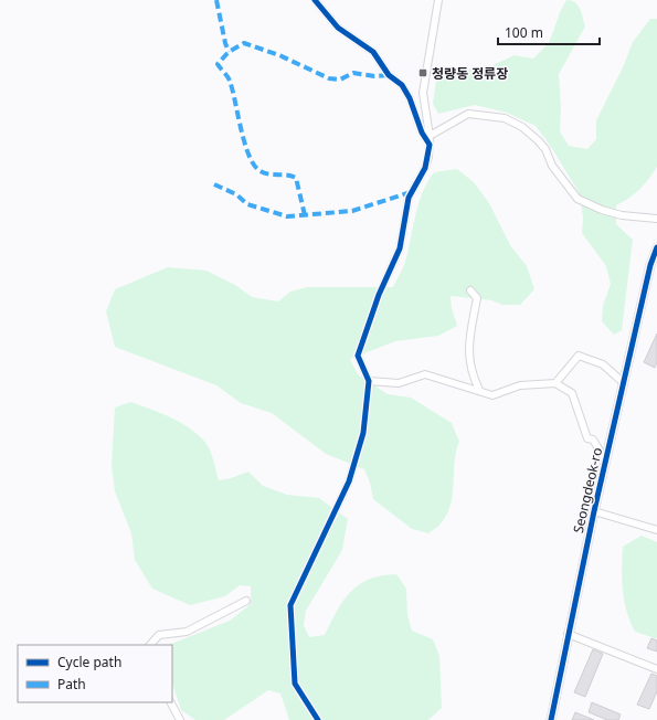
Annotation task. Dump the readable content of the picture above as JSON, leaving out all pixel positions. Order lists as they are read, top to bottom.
{
  "streets": {
    "street": ["Seongdeok-ro"]
  },
  "places": {
    "transit": ["청량동 정류장"]
  },
  "legend": ["Cycle path", "Path"],
  "scale_bar": "100 m"
}
